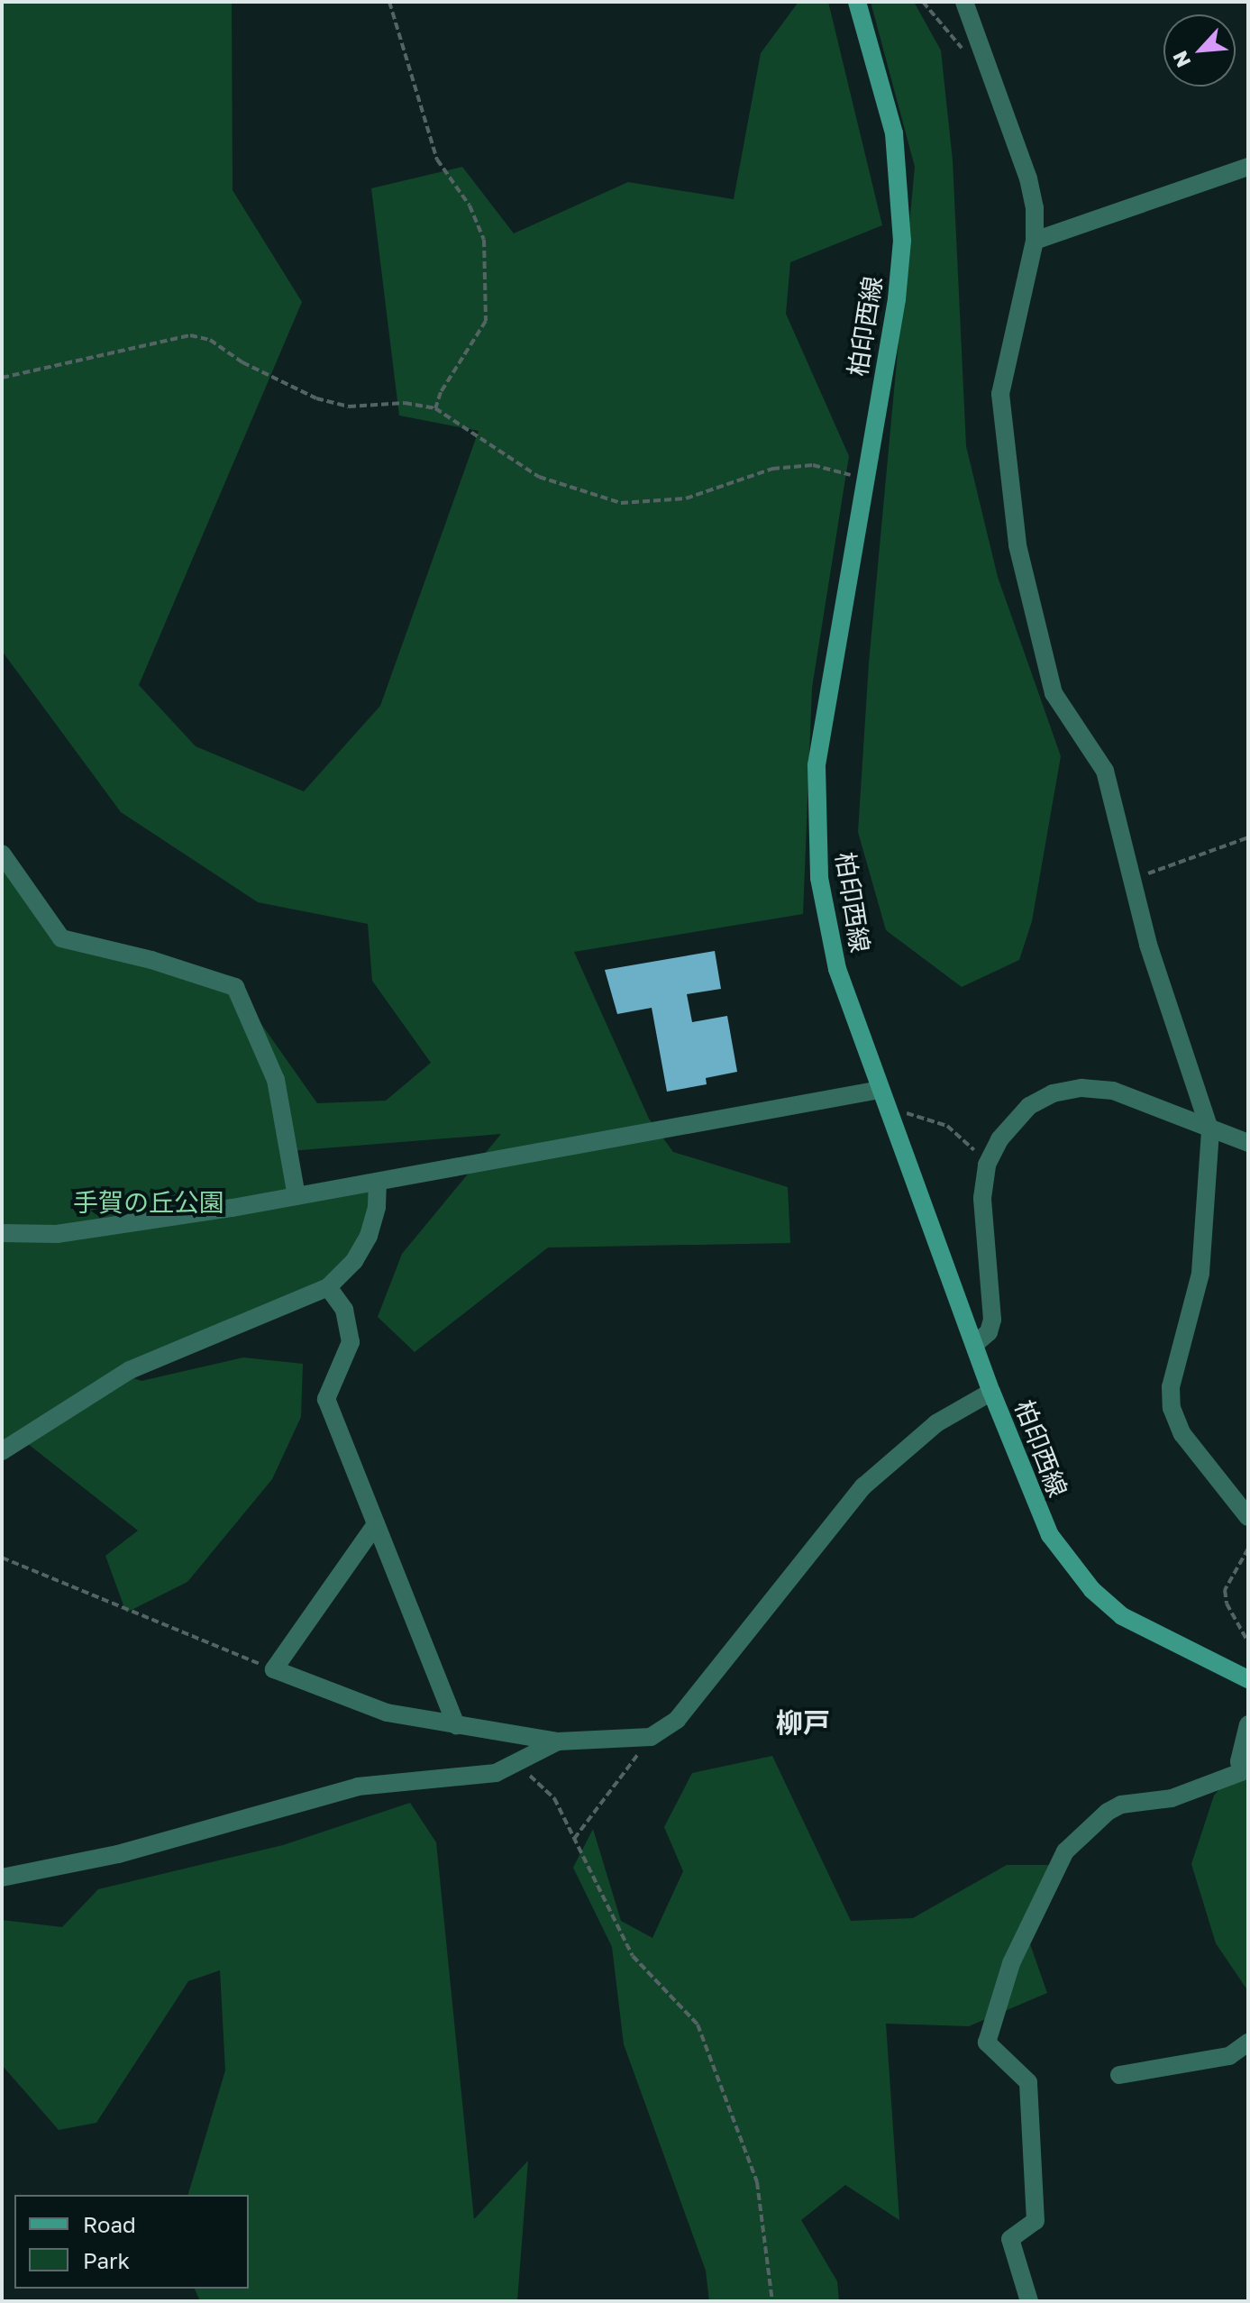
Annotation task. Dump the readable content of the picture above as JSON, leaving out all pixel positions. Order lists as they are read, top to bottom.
{
  "streets": {
    "main road": ["柏印西線"]
  },
  "districts": ["柳戸"],
  "parks": ["手賀の丘公園"],
  "legend": ["Road", "Park"],
  "north": "bottom left"
}
